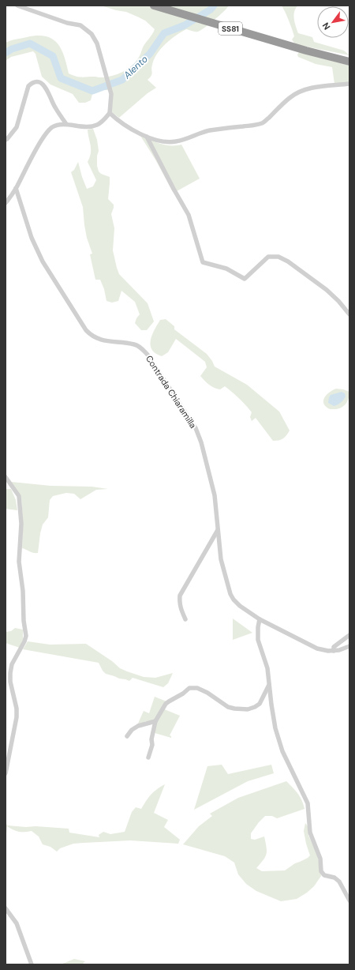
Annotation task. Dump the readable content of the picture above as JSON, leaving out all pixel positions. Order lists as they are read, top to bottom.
{
  "streets": {
    "highway": ["SS81"],
    "street": ["Contrada Chiaramilla"]
  },
  "water": ["Alento"],
  "north": "bottom left"
}
